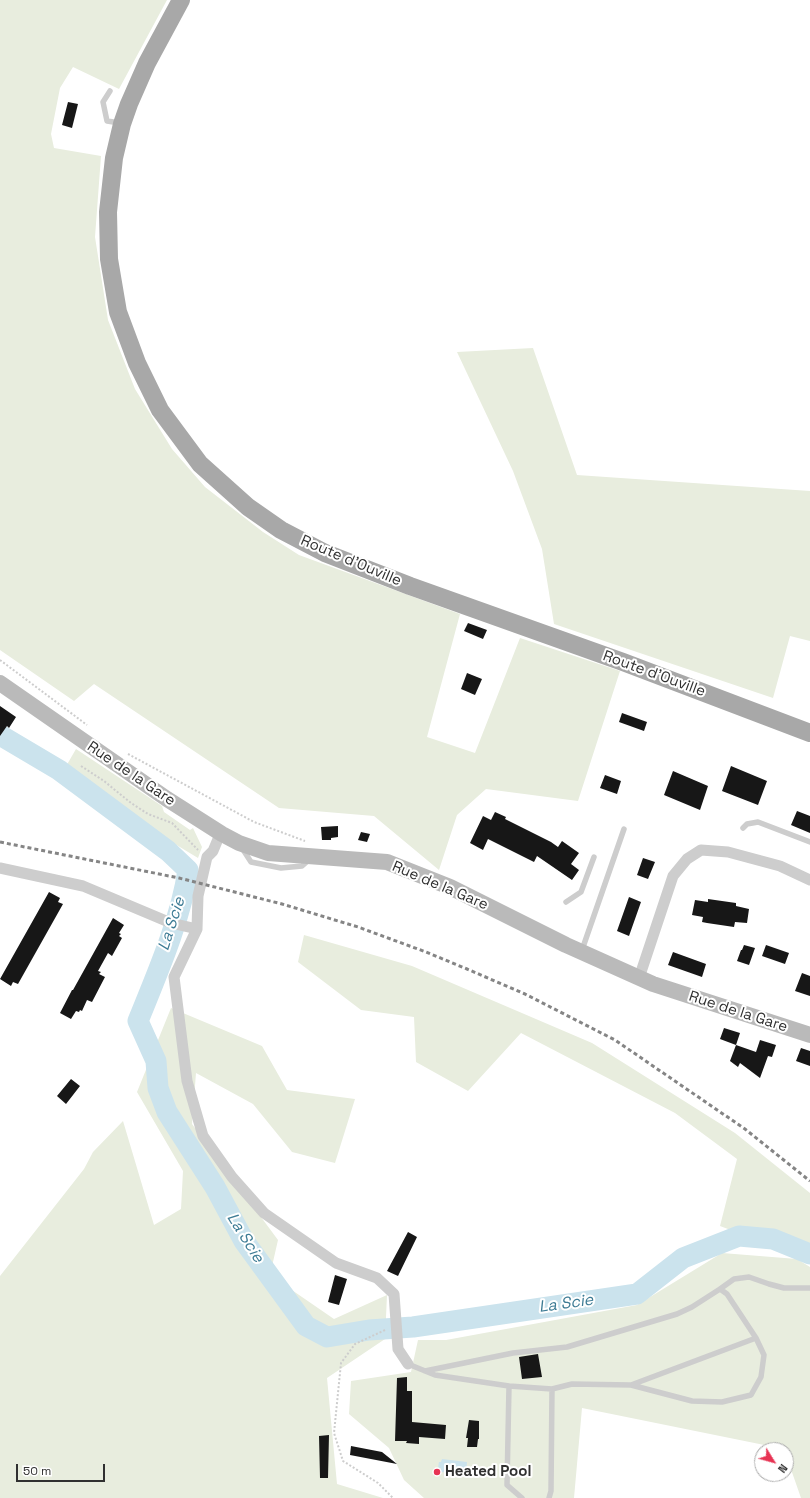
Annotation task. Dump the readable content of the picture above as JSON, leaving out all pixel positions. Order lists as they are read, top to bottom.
{
  "streets": {
    "main road": ["Route d'Ouville"],
    "street": ["Rue de la Gare"]
  },
  "water": ["La Scie"],
  "places": ["Heated Pool"],
  "scale_bar": "50 m",
  "north": "bottom right"
}
